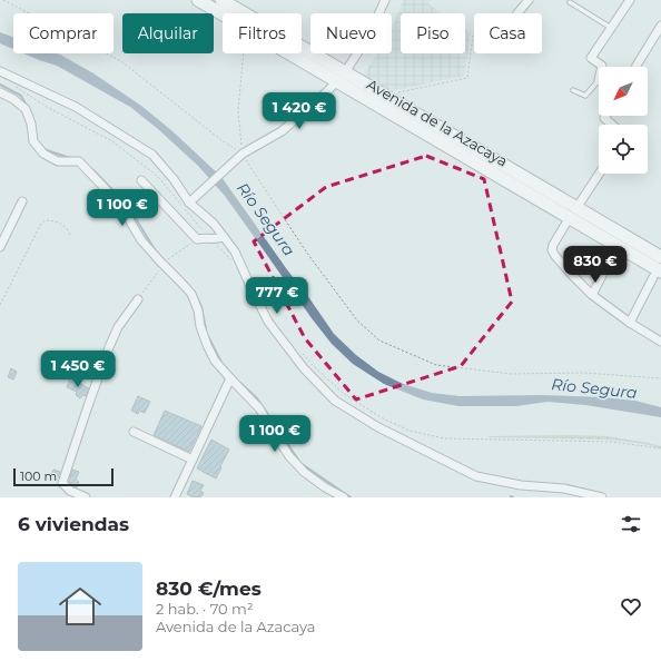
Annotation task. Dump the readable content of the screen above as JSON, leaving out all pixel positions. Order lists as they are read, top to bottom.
{
  "streets": {
    "main road": ["Avenida de la Azacaya"]
  },
  "water": ["Río Segura"],
  "scale_bar": "100 m",
  "north": "bottom left",
  "page": {
    "chip": [
      "Comprar",
      "Alquilar",
      "Filtros",
      "Nuevo",
      "Piso",
      "Casa"
    ],
    "price": [
      "1 420 €",
      "1 100 €",
      "830 €",
      "777 €",
      "1 450 €",
      "1 100 €"
    ],
    "scale": "100 m",
    "heading": "6 viviendas",
    "list": [
      {
        "name": "830 €/mes",
        "note": "2 hab. · 70 m² · Avenida de la Azacaya"
      }
    ]
  }
}
